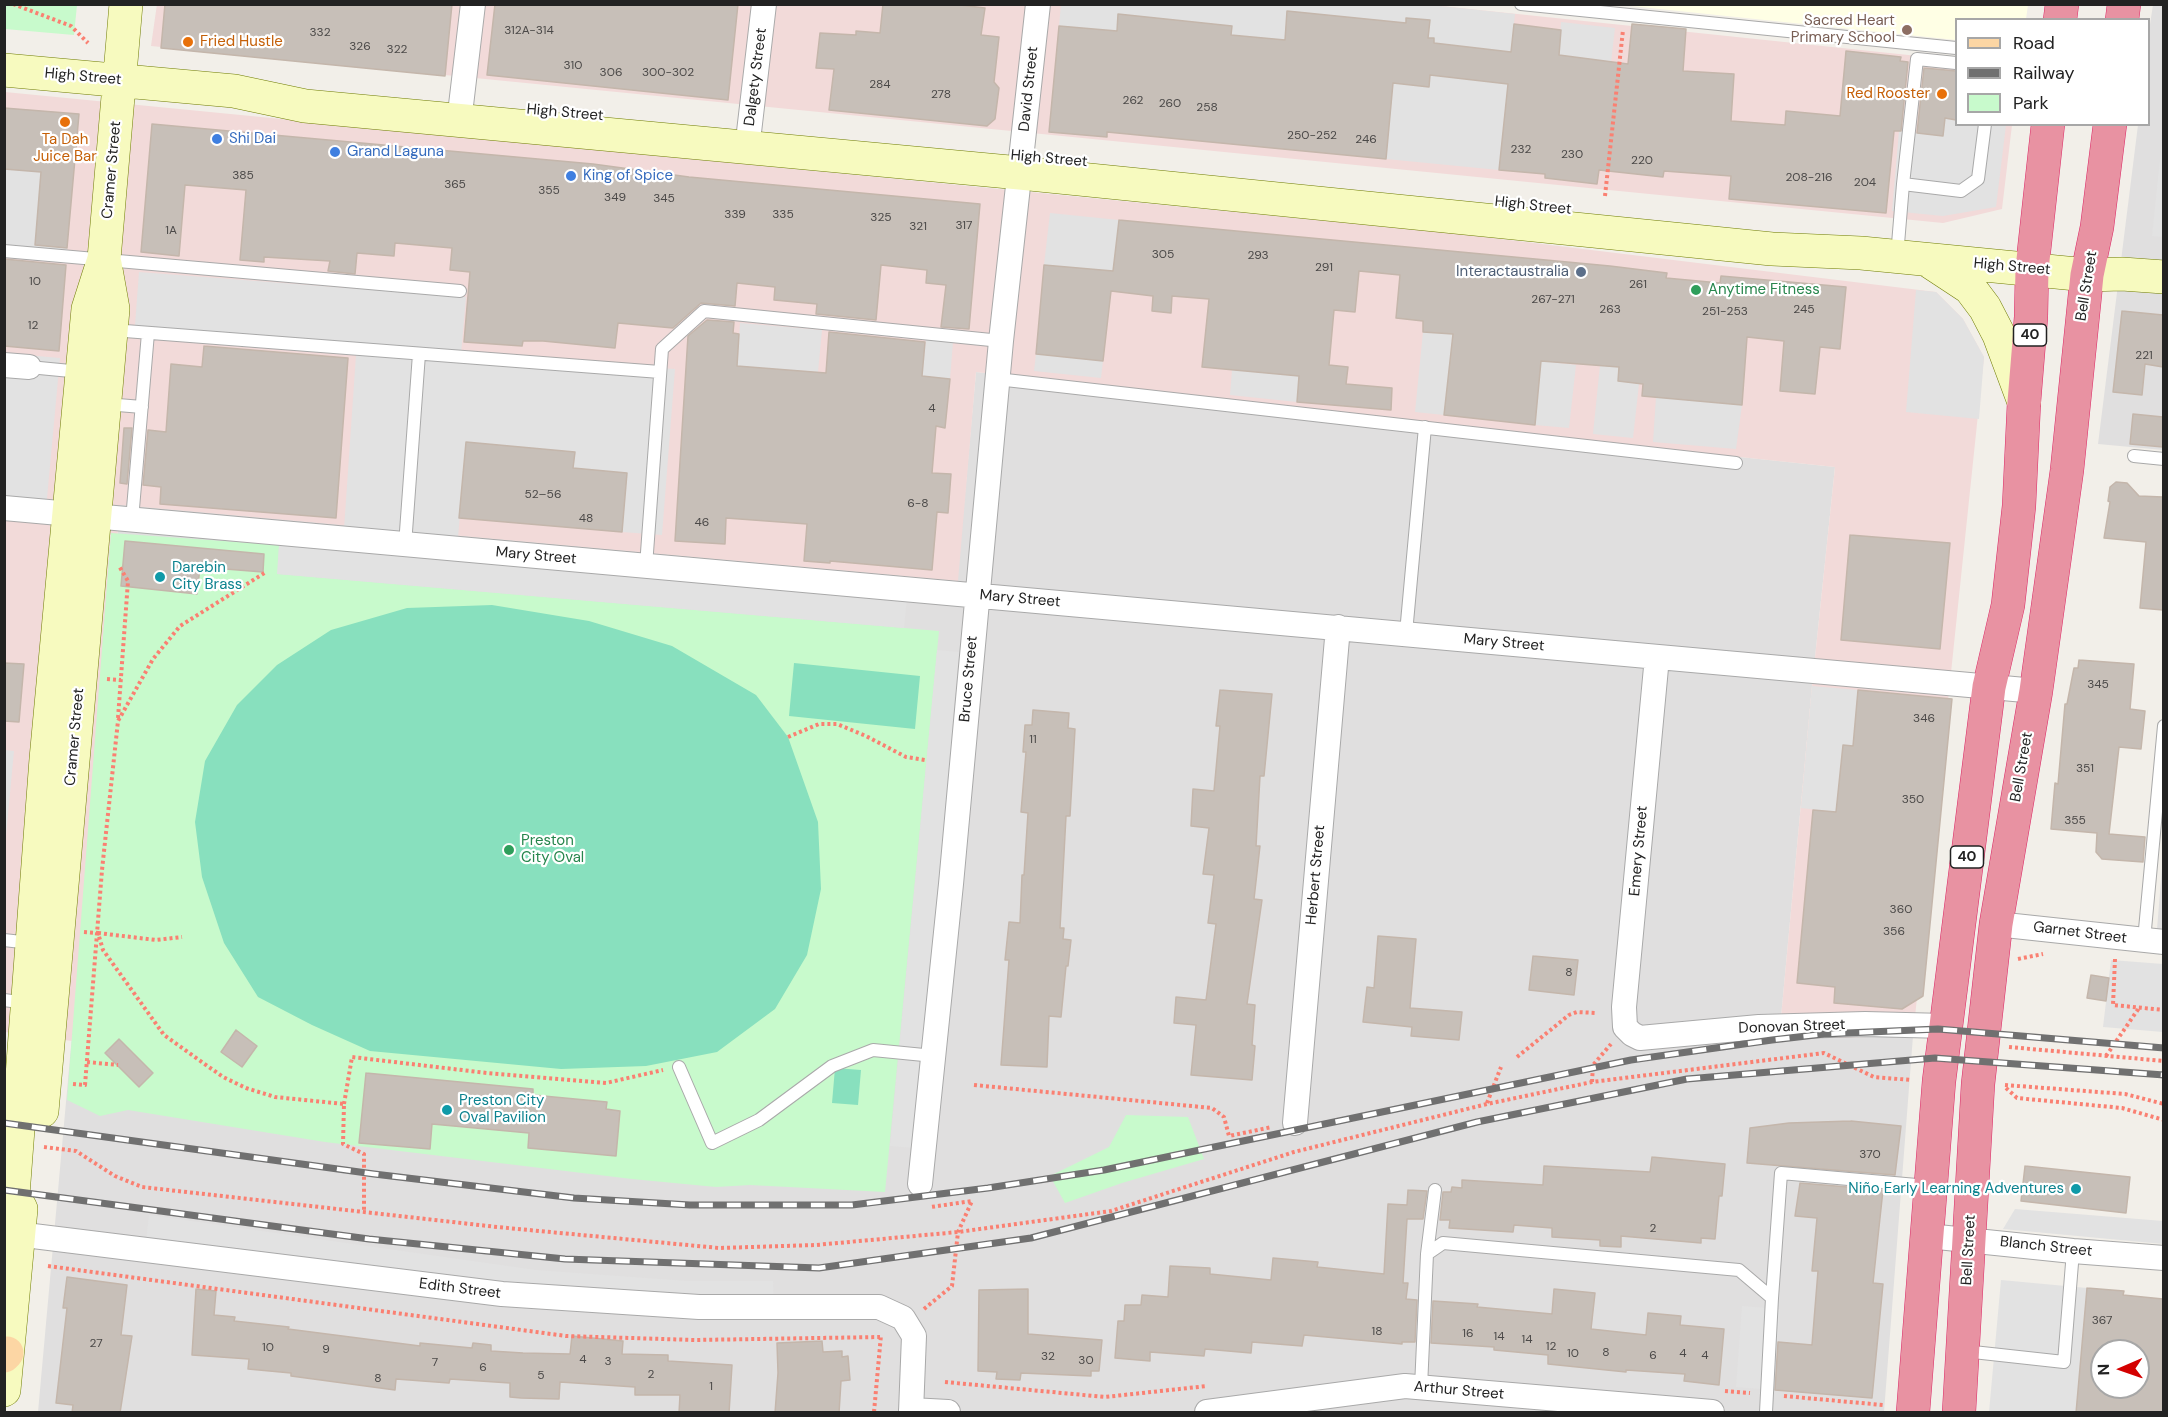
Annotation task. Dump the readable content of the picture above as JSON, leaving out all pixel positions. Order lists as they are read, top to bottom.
{
  "streets": {
    "highway": ["Bell Street", "40"],
    "main road": ["High Street", "Cramer Street"],
    "street": [
      "Dalgety Street",
      "David Street",
      "Mary Street",
      "Bruce Street",
      "Emery Street",
      "Herbert Street",
      "Garnet Street",
      "Donovan Street",
      "Blanch Street",
      "Edith Street",
      "Arthur Street"
    ]
  },
  "crossings": [
    ["High Street", "Dalgety Street"],
    ["High Street", "David Street"],
    ["High Street", "Cramer Street"],
    ["High Street", "Bell Street"],
    ["High Street", "40"],
    ["High Street", "Bruce Street"],
    ["David Street", "Bruce Street"],
    ["Cramer Street", "Mary Street"],
    ["Cramer Street", "Edith Street"],
    ["Bell Street", "Mary Street"],
    ["Bell Street", "Garnet Street"],
    ["Bell Street", "Blanch Street"],
    ["40", "Mary Street"],
    ["40", "Donovan Street"],
    ["40", "Blanch Street"],
    ["Mary Street", "Bruce Street"],
    ["Mary Street", "Emery Street"],
    ["Mary Street", "Herbert Street"],
    ["Emery Street", "Donovan Street"]
  ],
  "places": [
    "Sacred Heart Primary School",
    "Fried Hustle",
    "Red Rooster",
    "Ta Dah Juice Bar",
    "Shi Dai",
    "Grand Laguna",
    "King of Spice",
    "Interactaustralia",
    "Anytime Fitness",
    "Darebin City Brass",
    "Preston City Oval",
    "Preston City Oval Pavilion",
    "Niño Early Learning Adventures"
  ],
  "house_numbers": [
    "312A-314",
    "332",
    "326",
    "322",
    "310",
    "306",
    "300-302",
    "284",
    "278",
    "262",
    "260",
    "258",
    "250-252",
    "246",
    "232",
    "230",
    "220",
    "385",
    "208-216",
    "204",
    "365",
    "355",
    "349",
    "345",
    "339",
    "335",
    "325",
    "317",
    "321",
    "1A",
    "305",
    "293",
    "291",
    "10",
    "261",
    "267-271",
    "263",
    "245",
    "251-253",
    "12",
    "221",
    "4",
    "52–56",
    "6-8",
    "48",
    "46",
    "345",
    "346",
    "11",
    "351",
    "350",
    "355",
    "360",
    "356",
    "8",
    "370",
    "2",
    "367",
    "18",
    "16",
    "14",
    "14",
    "27",
    "12",
    "10",
    "9",
    "8",
    "10",
    "4",
    "6",
    "4",
    "32",
    "4",
    "30",
    "3",
    "7",
    "6",
    "2",
    "5",
    "8",
    "1"
  ],
  "legend": ["Road", "Railway", "Park"],
  "north": "left"
}
